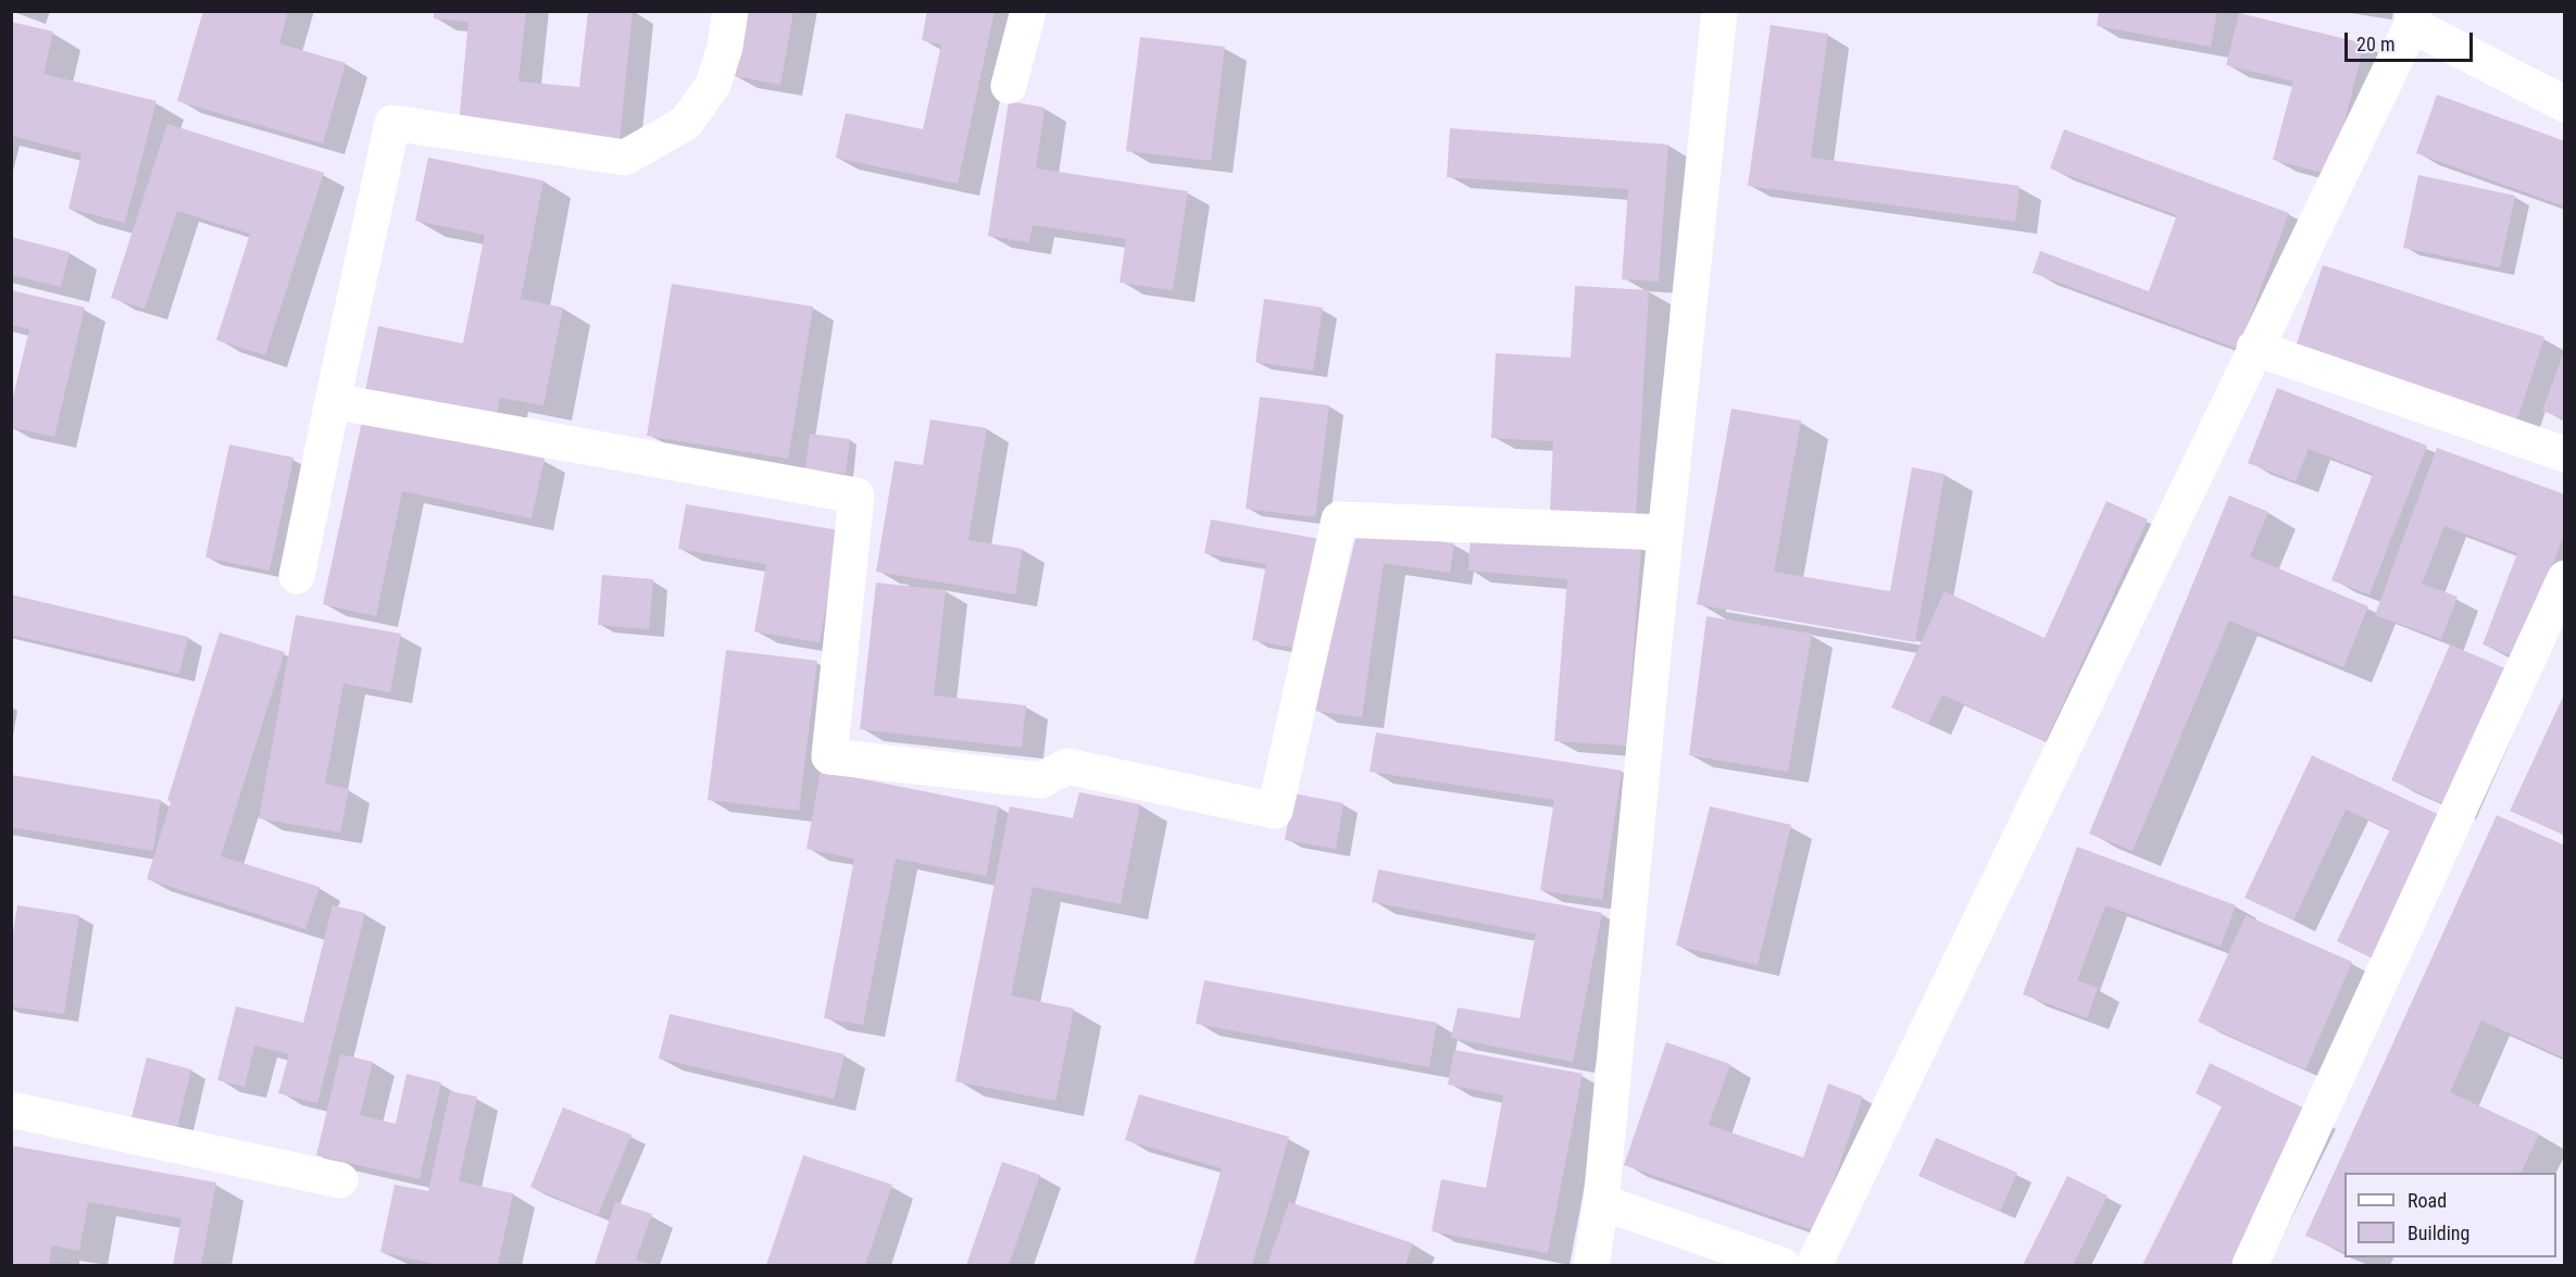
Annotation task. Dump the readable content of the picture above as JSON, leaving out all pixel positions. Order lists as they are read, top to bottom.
{
  "legend": ["Road", "Building"],
  "scale_bar": "20 m"
}
